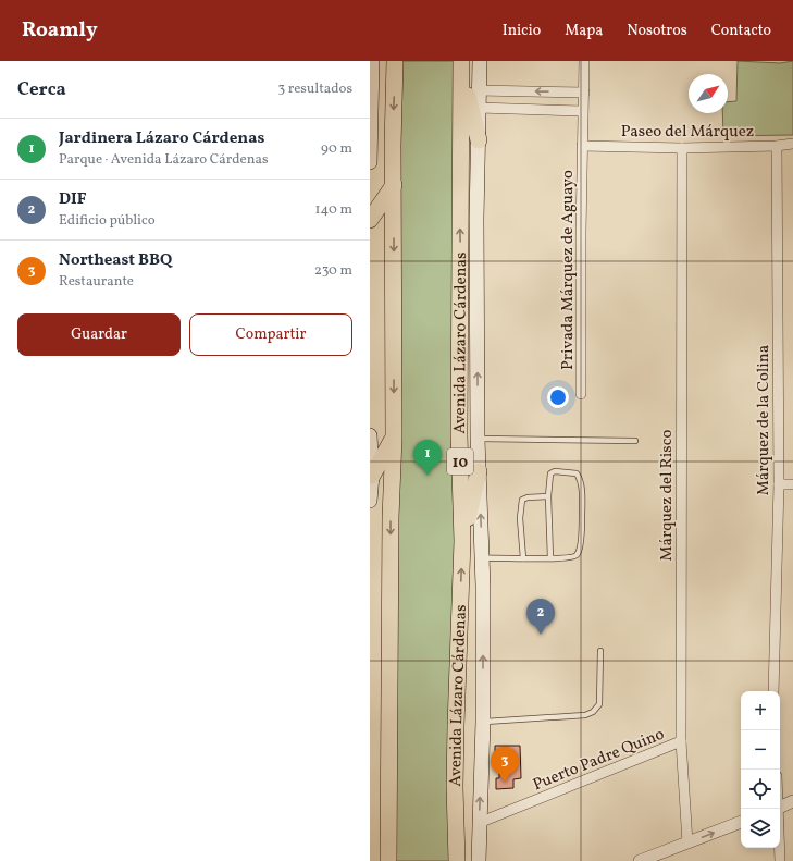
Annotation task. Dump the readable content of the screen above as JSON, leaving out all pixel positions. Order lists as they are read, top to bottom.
{
  "streets": {
    "highway": ["Avenida Lázaro Cárdenas", "10"],
    "street": [
      "Paseo del Márquez",
      "Privada Márquez de Aguayo",
      "Márquez de la Colina",
      "Márquez del Risco",
      "Puerto Padre Quino"
    ]
  },
  "crossings": [
    ["Paseo del Márquez", "Privada Márquez de Aguayo"],
    ["Paseo del Márquez", "Márquez de la Colina"],
    ["Paseo del Márquez", "Márquez del Risco"],
    ["Márquez del Risco", "Puerto Padre Quino"]
  ],
  "north": "top right",
  "page": {
    "header": "Roamly",
    "nav": [
      "Inicio",
      "Mapa",
      "Nosotros",
      "Contacto"
    ],
    "heading": ["Cerca", "3 resultados"],
    "list": [
      {
        "mark": "1",
        "name": "Jardinera Lázaro Cárdenas",
        "note": "Parque · Avenida Lázaro Cárdenas",
        "value": "90 m"
      },
      {
        "mark": "2",
        "name": "DIF",
        "note": "Edificio público",
        "value": "140 m"
      },
      {
        "mark": "3",
        "name": "Northeast BBQ",
        "note": "Restaurante",
        "value": "230 m"
      }
    ],
    "buttons": ["Guardar", "Compartir"],
    "pins": ["1", "2", "3"],
    "map_buttons": ["+", "−"]
  }
}
